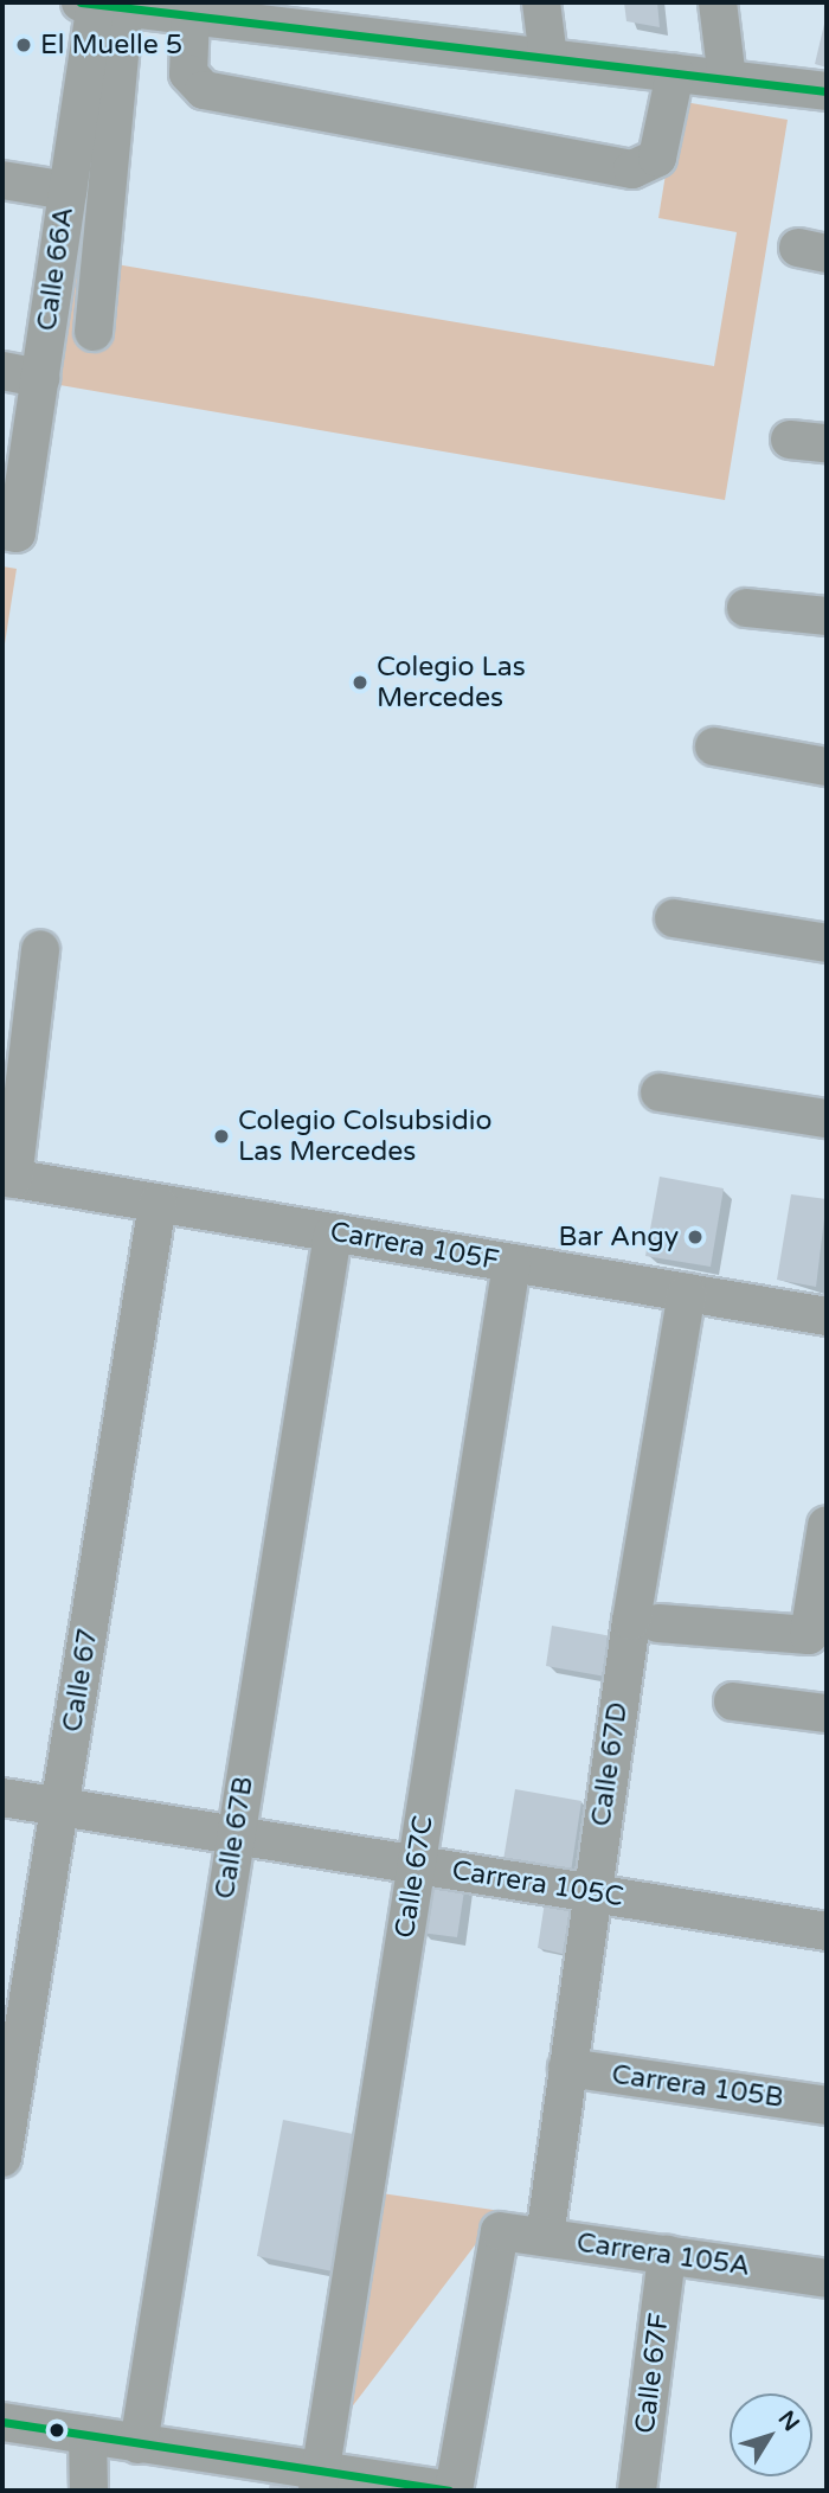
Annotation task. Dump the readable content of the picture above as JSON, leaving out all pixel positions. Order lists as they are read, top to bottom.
{
  "streets": {
    "street": [
      "Calle 66A",
      "Carrera 105F",
      "Calle 67",
      "Calle 67D",
      "Calle 67B",
      "Calle 67C",
      "Carrera 105C",
      "Carrera 105B",
      "Carrera 105A",
      "Calle 67F"
    ]
  },
  "crossings": [
    ["Carrera 105F", "Calle 67"],
    ["Carrera 105F", "Calle 67D"],
    ["Carrera 105F", "Calle 67B"],
    ["Carrera 105F", "Calle 67C"],
    ["Calle 67", "Carrera 105C"],
    ["Calle 67D", "Carrera 105C"],
    ["Calle 67D", "Carrera 105B"],
    ["Calle 67D", "Carrera 105A"],
    ["Calle 67B", "Carrera 105C"],
    ["Calle 67C", "Carrera 105C"],
    ["Carrera 105A", "Calle 67F"]
  ],
  "places": [
    "El Muelle 5",
    "Colegio Las Mercedes",
    "Colegio Colsubsidio Las Mercedes",
    "Bar Angy"
  ],
  "north": "top right"
}
